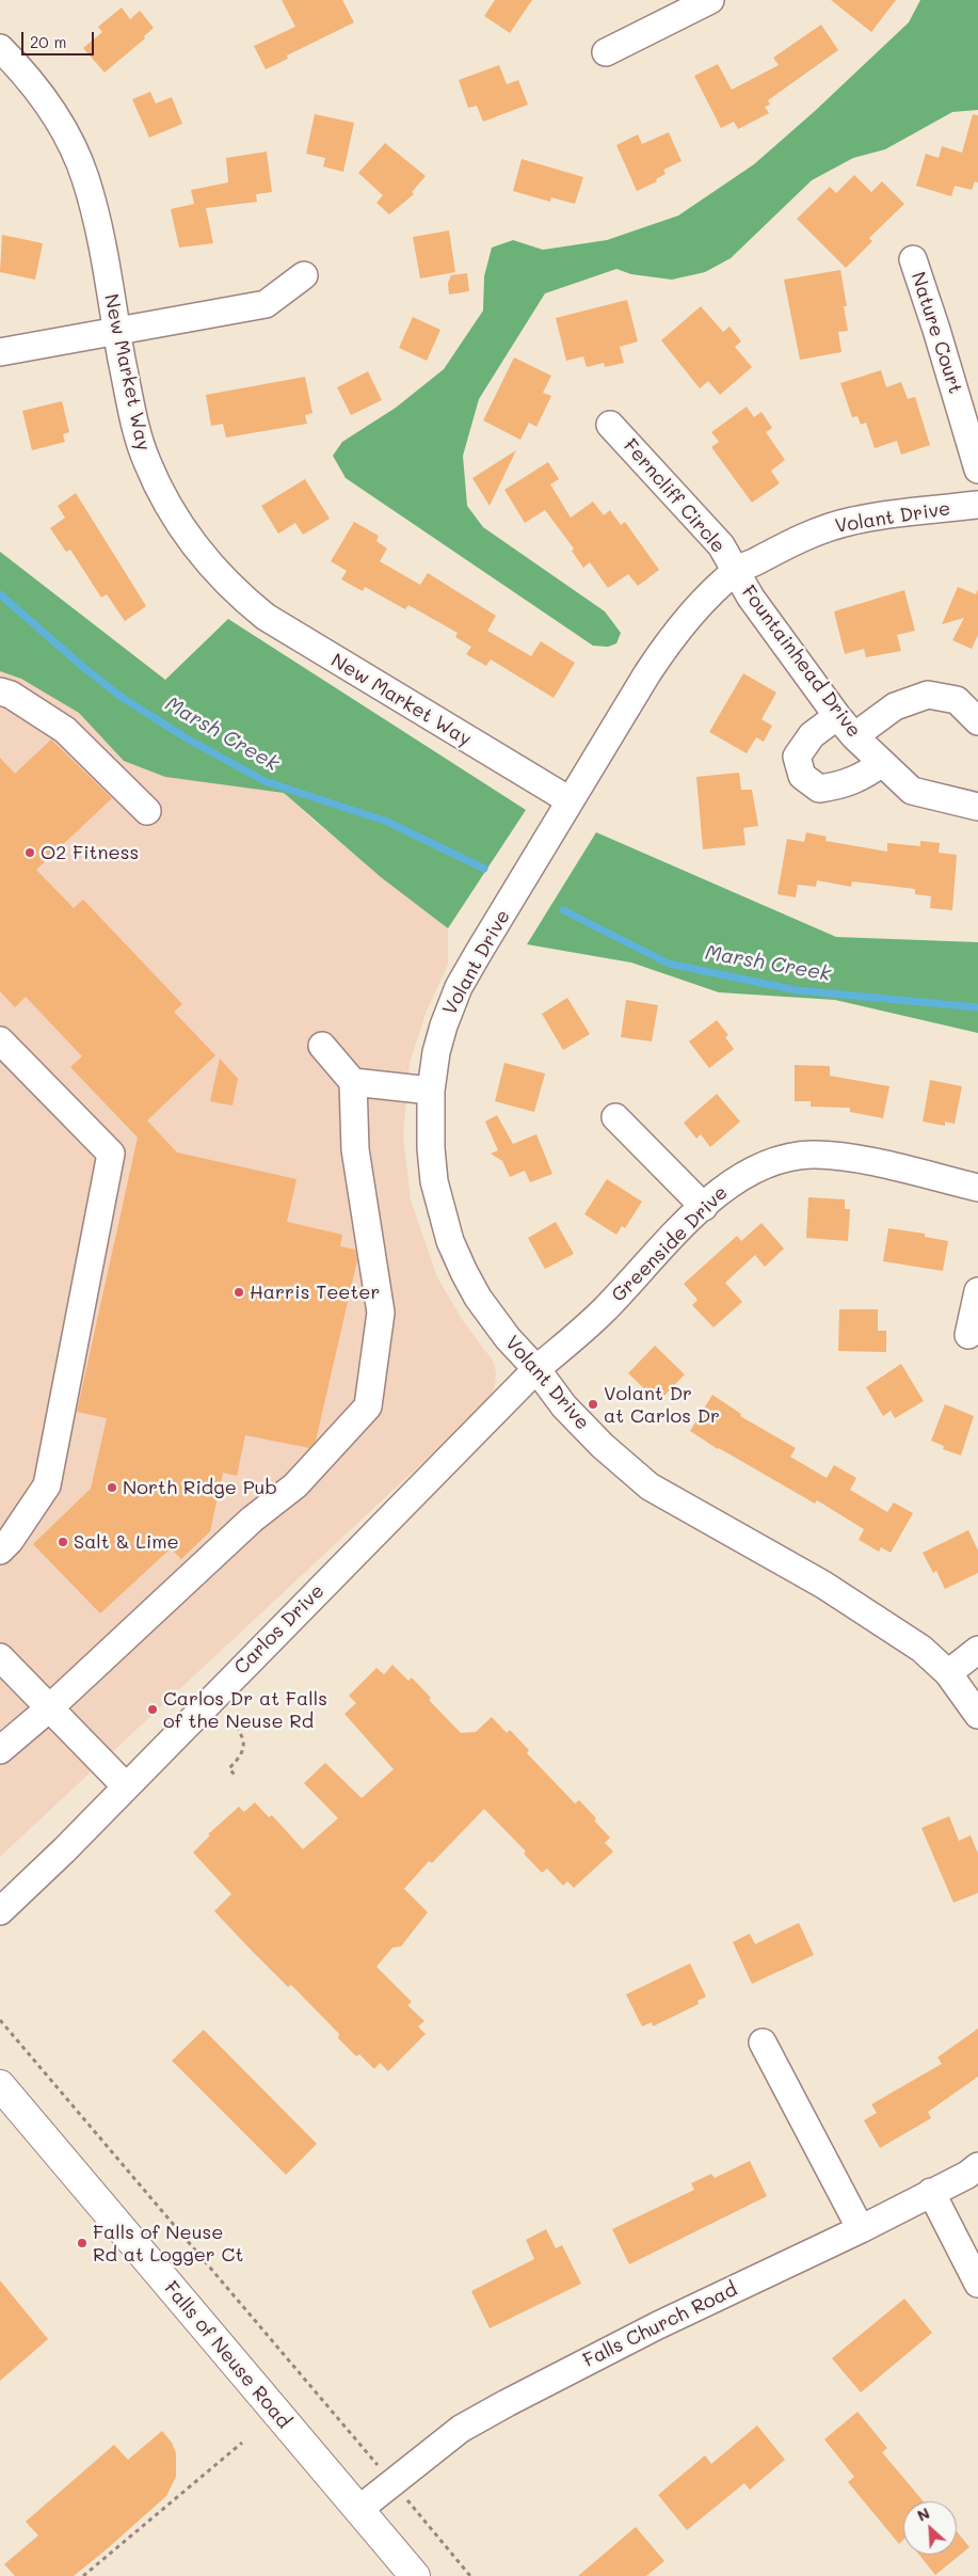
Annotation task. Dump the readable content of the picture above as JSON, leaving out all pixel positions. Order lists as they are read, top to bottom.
{
  "streets": {
    "main road": ["Falls of Neuse Road"],
    "street": [
      "Nature Court",
      "New Market Way",
      "Ferncliff Circle",
      "Volant Drive",
      "Fountainhead Drive",
      "Greenside Drive",
      "Carlos Drive",
      "Falls Church Road"
    ]
  },
  "crossings": [
    ["New Market Way", "Volant Drive"],
    ["Ferncliff Circle", "Volant Drive"],
    ["Ferncliff Circle", "Fountainhead Drive"],
    ["Volant Drive", "Fountainhead Drive"],
    ["Volant Drive", "Greenside Drive"],
    ["Volant Drive", "Carlos Drive"],
    ["Greenside Drive", "Carlos Drive"],
    ["Falls Church Road", "Falls of Neuse Road"]
  ],
  "water": ["Marsh Creek"],
  "places": [
    "O2 Fitness",
    "Harris Teeter",
    "Volant Dr at Carlos Dr",
    "North Ridge Pub",
    "Salt & Lime",
    "Carlos Dr at Falls of the Neuse Rd",
    "Falls of Neuse Rd at Logger Ct"
  ],
  "scale_bar": "20 m",
  "north": "top left"
}
